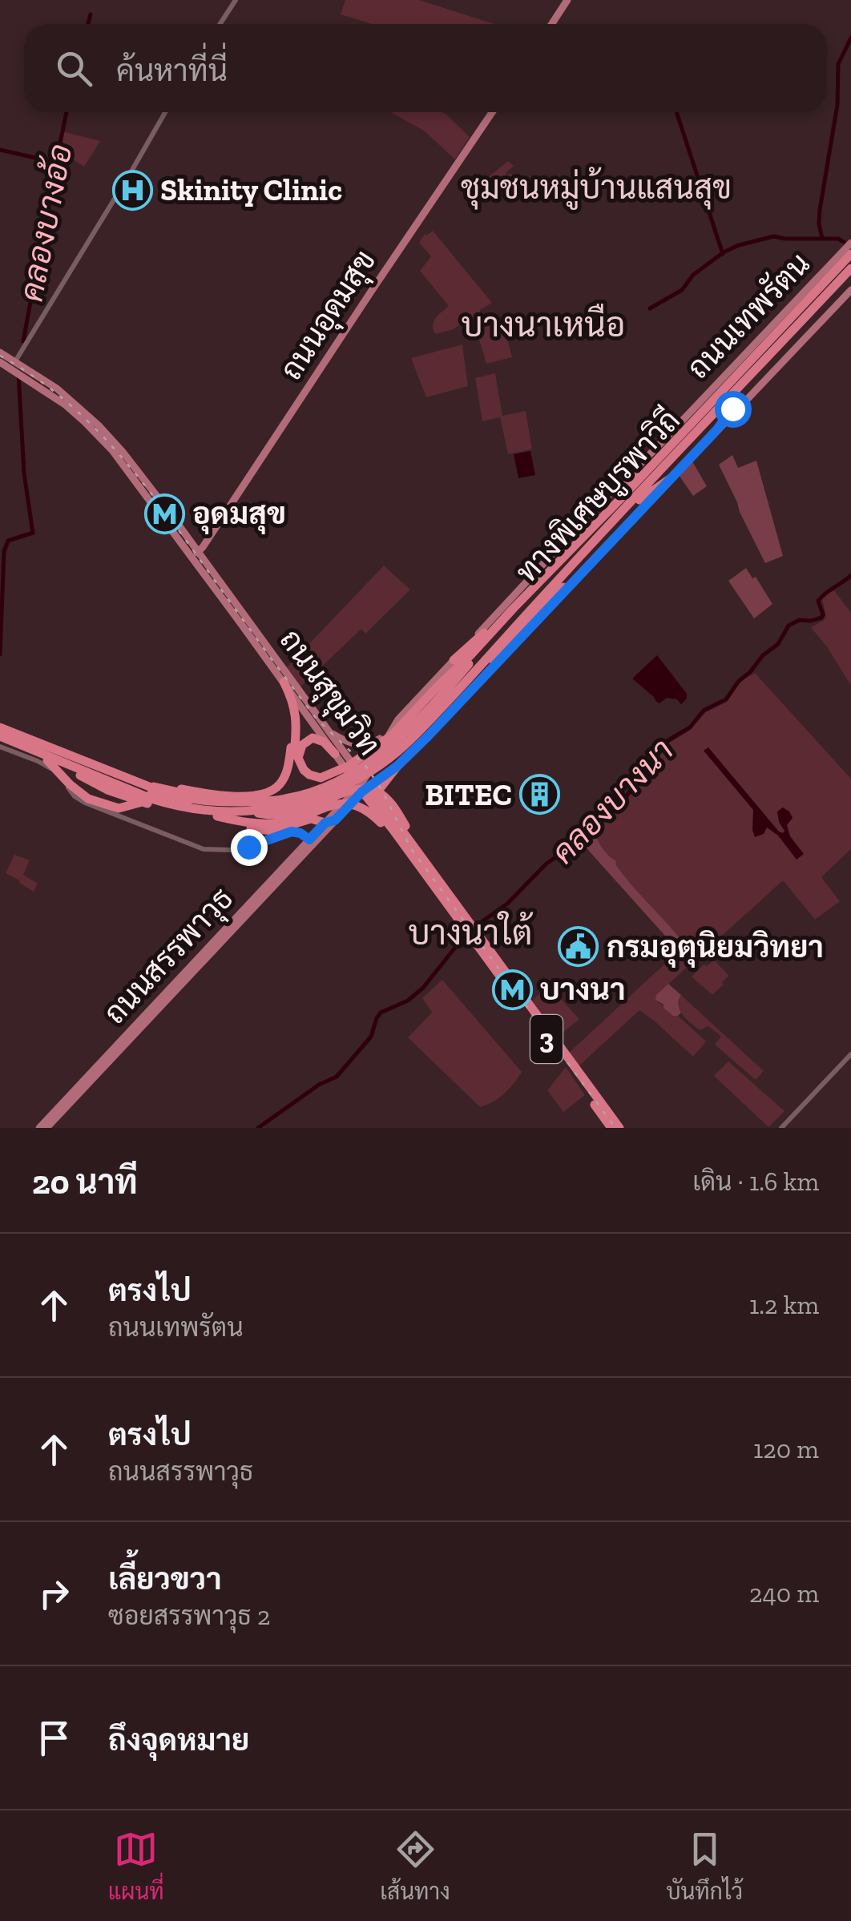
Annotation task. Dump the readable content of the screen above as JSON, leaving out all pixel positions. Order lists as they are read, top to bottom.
{
  "streets": {
    "highway": [
      "ถนนเทพรัตน",
      "ทางพิเศษบูรพาวิถี",
      "ถนนสุขุมวิท",
      "3"
    ],
    "main road": ["ถนนอุดมสุข", "ถนนสรรพาวุธ"]
  },
  "crossings": [
    ["ถนนอุดมสุข", "ถนนสุขุมวิท"],
    ["ถนนเทพรัตน", "ทางพิเศษบูรพาวิถี"],
    ["ถนนเทพรัตน", "ถนนสุขุมวิท"],
    ["ถนนเทพรัตน", "ถนนสรรพาวุธ"],
    ["ถนนสุขุมวิท", "ถนนสรรพาวุธ"]
  ],
  "districts": ["ชุมชนหมู่บ้านแสนสุข", "บางนาเหนือ", "บางนาใต้"],
  "water": ["คลองบางอ้อ", "คลองบางนา"],
  "places": {
    "hospital": ["Skinity Clinic"],
    "metro station": ["อุดมสุข", "บางนา"],
    "building": ["BITEC"],
    "public building": ["กรมอุตุนิยมวิทยา"]
  },
  "page": {
    "search": "ค้นหาที่นี่",
    "heading": ["20 นาที", "เดิน · 1.6 km"],
    "list": [
      ["ตรงไป", "ถนนเทพรัตน", "1.2 km"],
      ["ตรงไป", "ถนนสรรพาวุธ", "120 m"],
      ["เลี้ยวขวา", "ซอยสรรพาวุธ 2", "240 m"],
      "ถึงจุดหมาย"
    ],
    "nav": ["แผนที่", "เส้นทาง", "บันทึกไว้"]
  }
}
